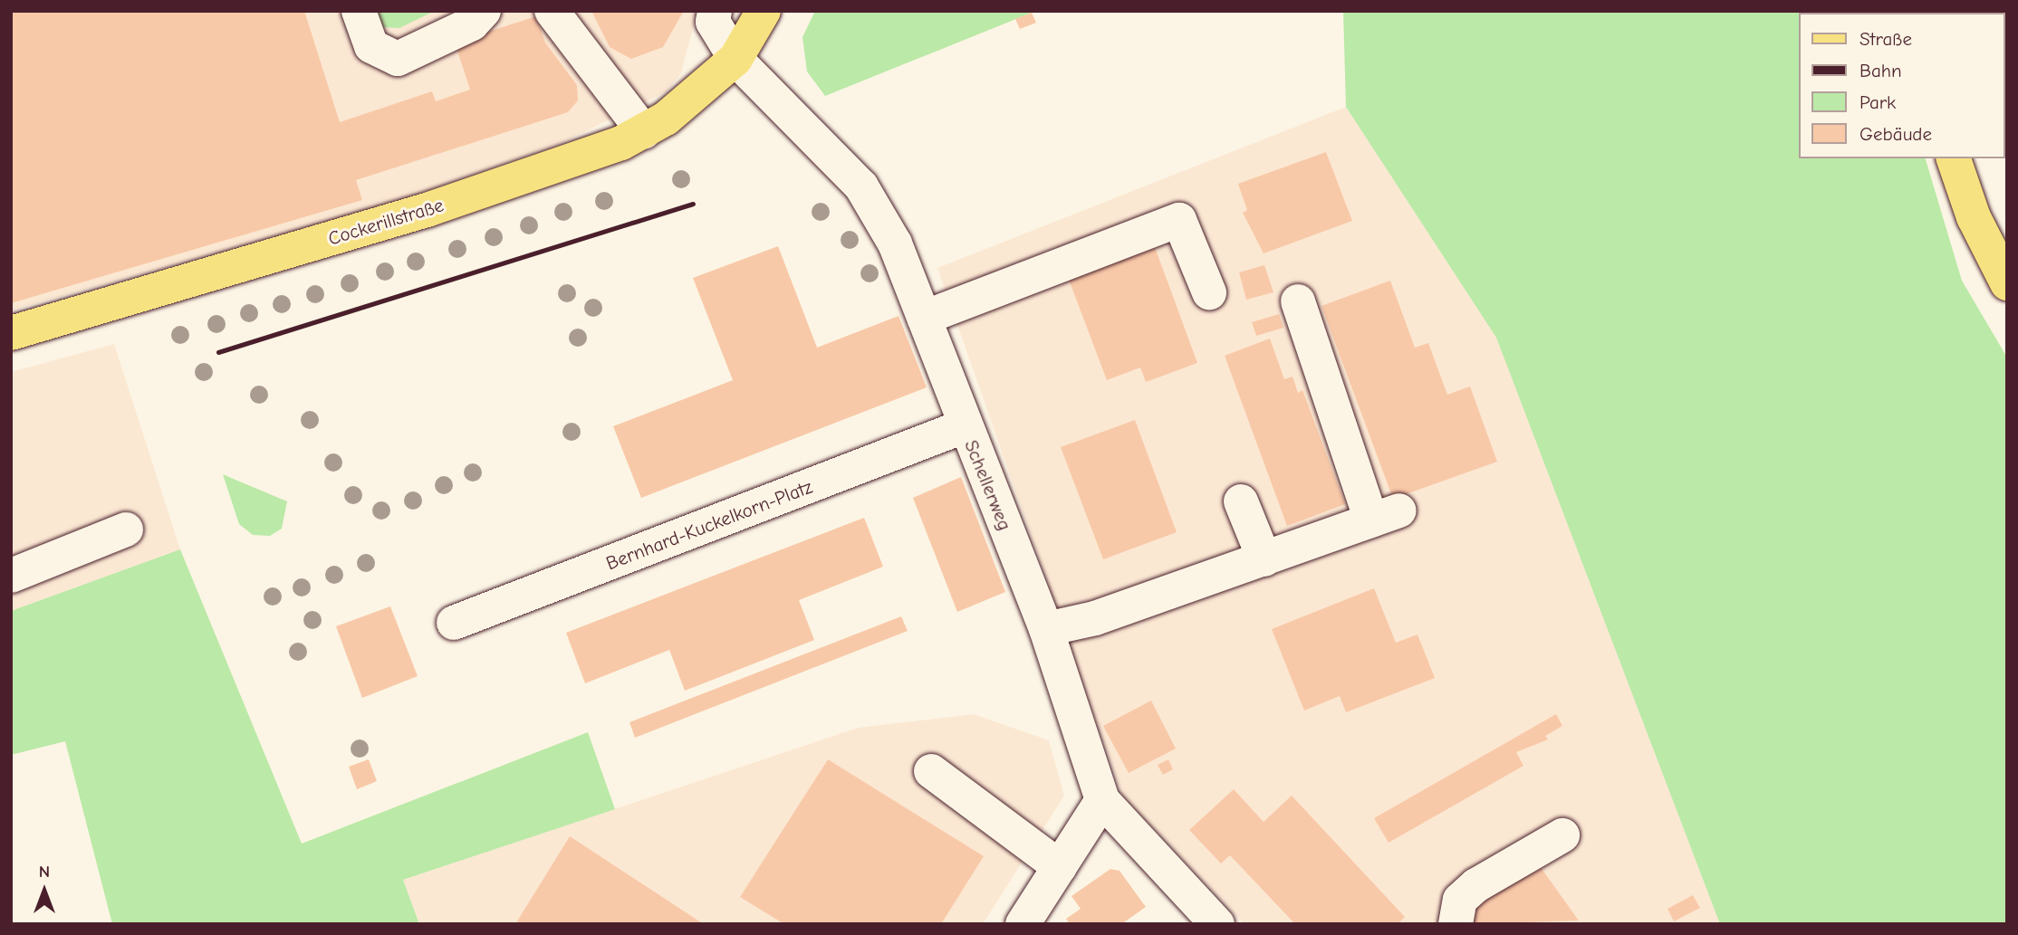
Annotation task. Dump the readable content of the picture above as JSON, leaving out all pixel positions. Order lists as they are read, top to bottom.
{
  "streets": {
    "main road": ["Cockerillstraße"],
    "street": ["Schellerweg", "Bernhard-Kuckelkorn-Platz"]
  },
  "crossings": [
    ["Cockerillstraße", "Schellerweg"],
    ["Schellerweg", "Bernhard-Kuckelkorn-Platz"]
  ],
  "legend": [
    "Straße",
    "Bahn",
    "Park",
    "Gebäude"
  ],
  "north": "top"
}
